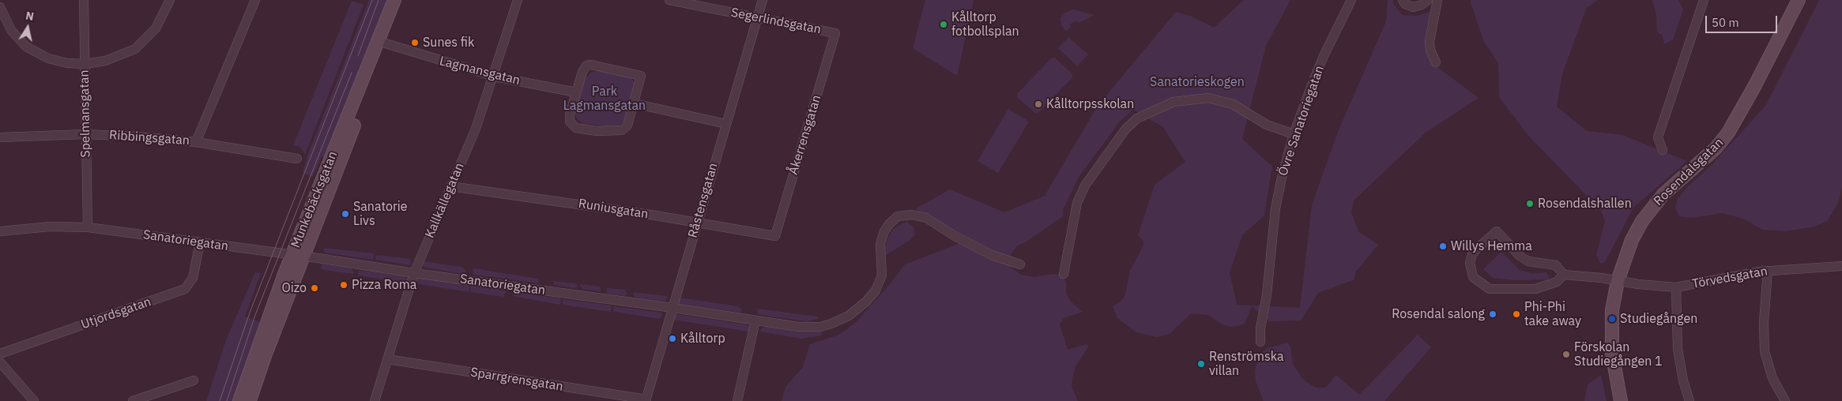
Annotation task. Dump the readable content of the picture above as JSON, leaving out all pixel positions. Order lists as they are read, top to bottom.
{
  "streets": {
    "street": [
      "Segerlindsgatan",
      "Lagmansgatan",
      "Spelmansgatan",
      "Övre Sanatoriegatan",
      "Åkerrensgatan",
      "Ribbingsgatan",
      "Rosendalsgatan",
      "Munkebäcksgatan",
      "Kallkällegatan",
      "Råstensgatan",
      "Runiusgatan",
      "Sanatoriegatan",
      "Törvedsgatan",
      "Utjordsgatan",
      "Sparrgrensgatan"
    ]
  },
  "crossings": [
    ["Segerlindsgatan", "Åkerrensgatan"],
    ["Segerlindsgatan", "Råstensgatan"],
    ["Lagmansgatan", "Munkebäcksgatan"],
    ["Lagmansgatan", "Kallkällegatan"],
    ["Spelmansgatan", "Ribbingsgatan"],
    ["Spelmansgatan", "Sanatoriegatan"],
    ["Åkerrensgatan", "Runiusgatan"],
    ["Rosendalsgatan", "Törvedsgatan"],
    ["Munkebäcksgatan", "Sanatoriegatan"],
    ["Kallkällegatan", "Runiusgatan"],
    ["Kallkällegatan", "Sanatoriegatan"],
    ["Kallkällegatan", "Sparrgrensgatan"],
    ["Råstensgatan", "Runiusgatan"],
    ["Råstensgatan", "Sanatoriegatan"],
    ["Råstensgatan", "Sparrgrensgatan"],
    ["Sanatoriegatan", "Utjordsgatan"]
  ],
  "parks": ["Sanatorieskogen", "Park Lagmansgatan"],
  "places": [
    "Kålltorp fotbollsplan",
    "Sunes fik",
    "Kålltorpsskolan",
    "Rosendalshallen",
    "Sanatorie Livs",
    "Willys Hemma",
    "Pizza Roma",
    "Oizo",
    "Rosendal salong",
    "Phi-Phi take away",
    "Studiegången",
    "Kålltorp",
    "Förskolan Studiegången 1",
    "Renströmska villan"
  ],
  "scale_bar": "50 m",
  "north": "top"
}
